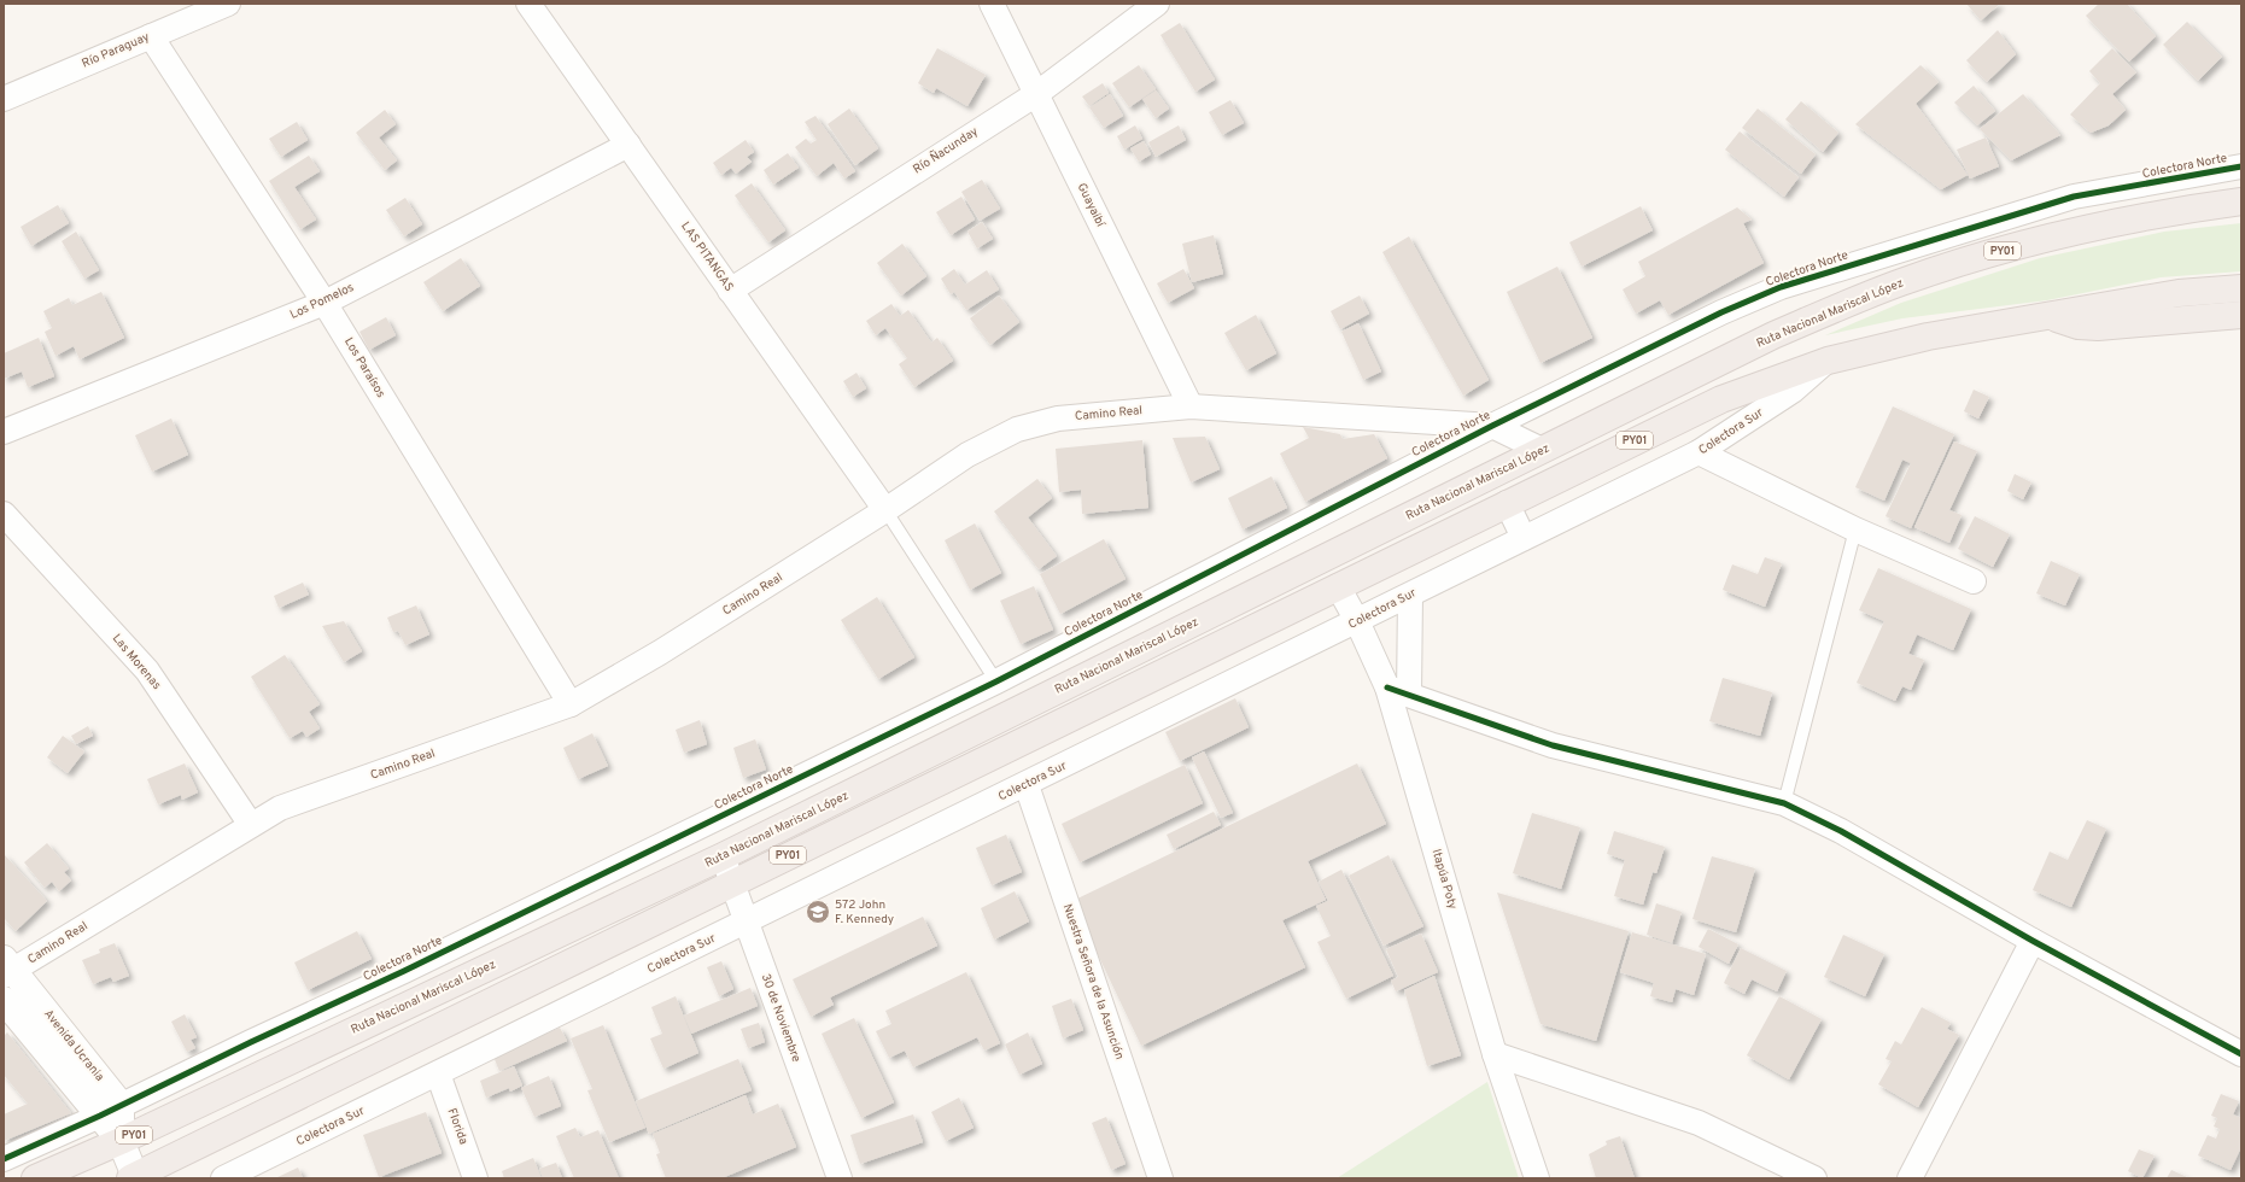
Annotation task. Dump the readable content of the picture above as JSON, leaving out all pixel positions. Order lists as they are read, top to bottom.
{
  "streets": {
    "highway": ["PY01", "Ruta Nacional Mariscal López"],
    "main road": ["Avenida Ucrania"],
    "street": [
      "Río Paraguay",
      "Río Ñacunday",
      "Colectora Norte",
      "Guayaibí",
      "LAS PITANGAS",
      "Los Pomelos",
      "Los Paraísos",
      "Camino Real",
      "Colectora Sur",
      "Las Morenas",
      "Itapúa Poty",
      "Nuestra Señora de la Asunción",
      "30 de Noviembre",
      "Florida"
    ]
  },
  "crossings": [
    ["Río Paraguay", "Los Paraísos"],
    ["Río Ñacunday", "Guayaibí"],
    ["Río Ñacunday", "LAS PITANGAS"],
    ["Colectora Norte", "Camino Real"],
    ["Colectora Norte", "Avenida Ucrania"],
    ["Guayaibí", "Camino Real"],
    ["PY01", "Colectora Sur"],
    ["PY01", "Itapúa Poty"],
    ["PY01", "30 de Noviembre"],
    ["LAS PITANGAS", "Los Pomelos"],
    ["LAS PITANGAS", "Camino Real"],
    ["Los Pomelos", "Los Paraísos"],
    ["Ruta Nacional Mariscal López", "Camino Real"],
    ["Ruta Nacional Mariscal López", "30 de Noviembre"],
    ["Los Paraísos", "Camino Real"],
    ["Camino Real", "Las Morenas"],
    ["Camino Real", "Avenida Ucrania"],
    ["Colectora Sur", "Itapúa Poty"],
    ["Colectora Sur", "Nuestra Señora de la Asunción"],
    ["Colectora Sur", "30 de Noviembre"],
    ["Colectora Sur", "Florida"]
  ],
  "places": {
    "school or university": ["572 John F. Kennedy"]
  }
}
